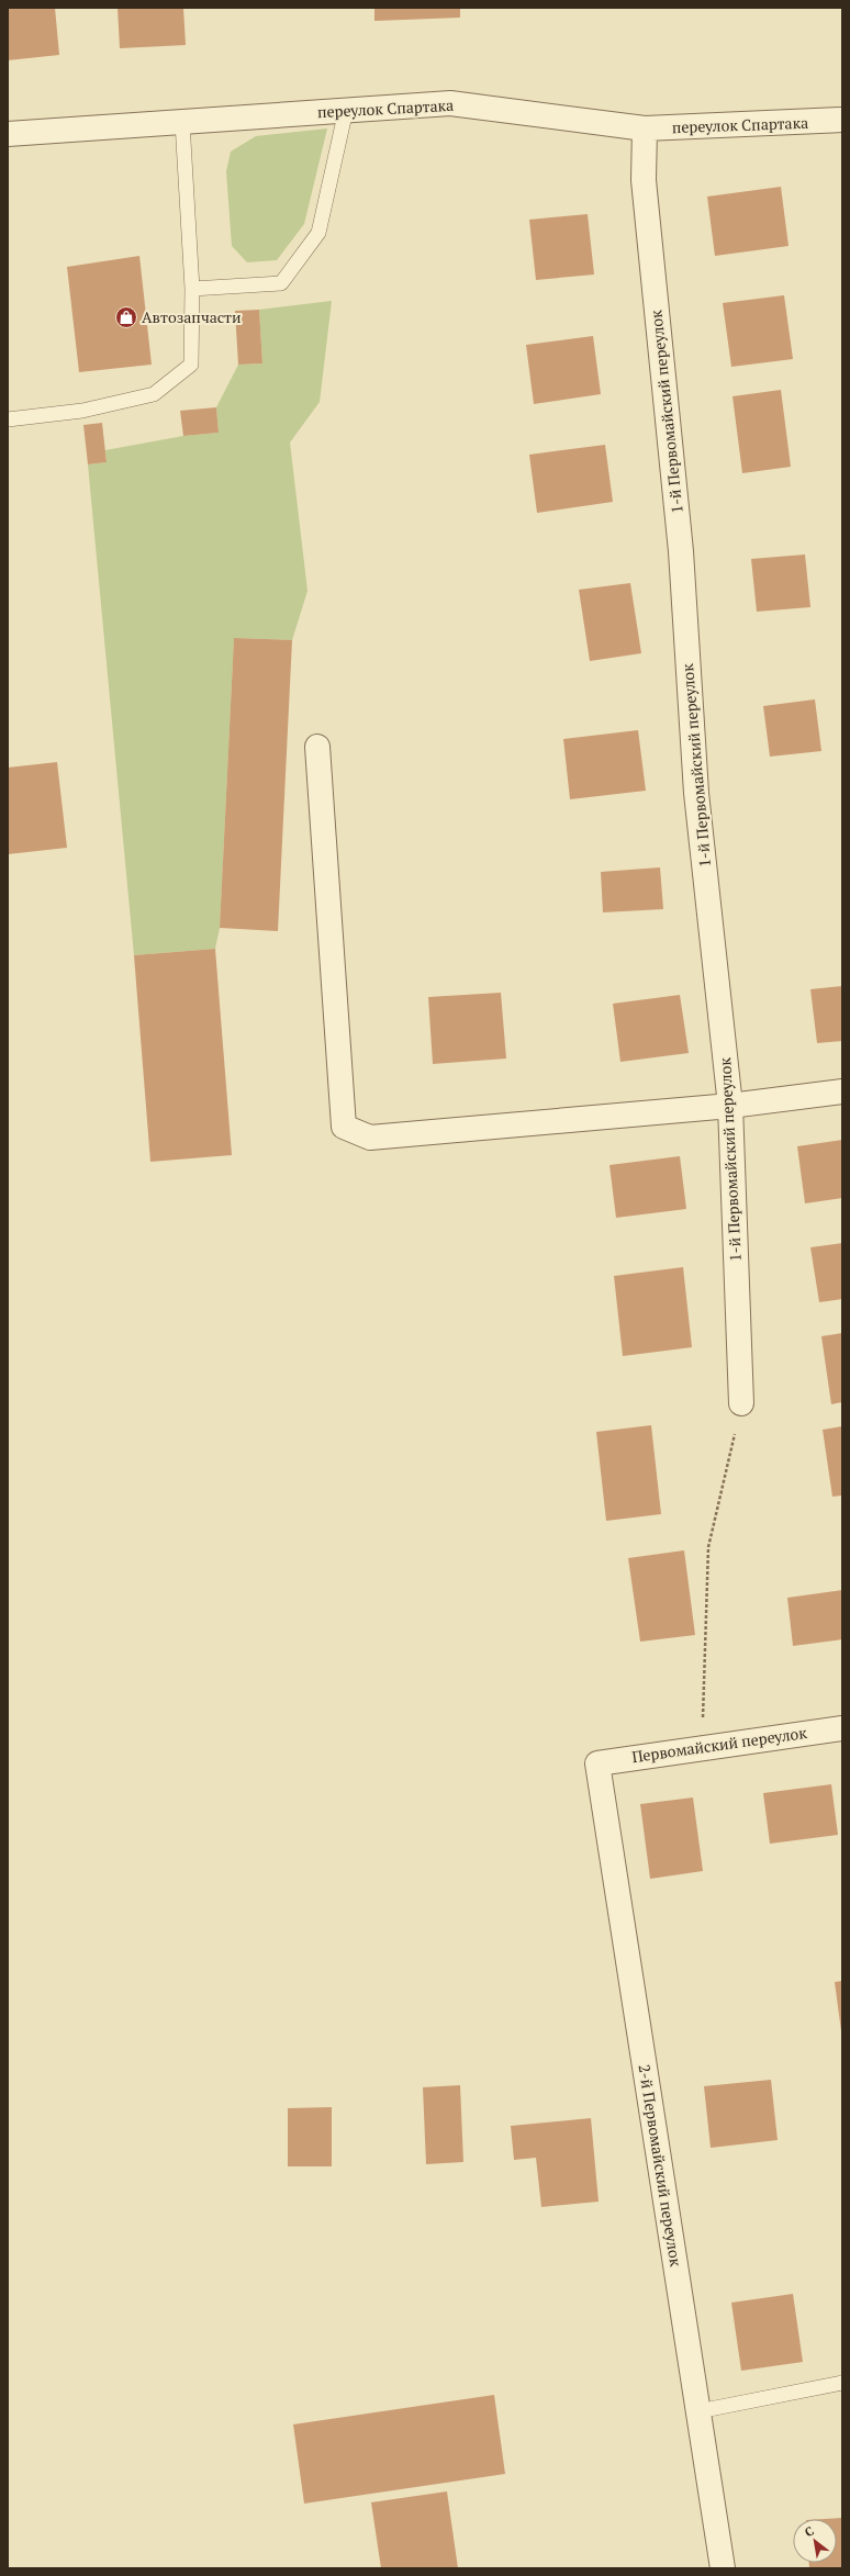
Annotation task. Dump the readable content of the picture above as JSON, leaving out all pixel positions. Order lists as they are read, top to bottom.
{
  "streets": {
    "street": [
      "переулок Спартака",
      "1-й Первомайский переулок",
      "Первомайский переулок",
      "2-й Первомайский переулок"
    ]
  },
  "crossings": [
    ["переулок Спартака", "1-й Первомайский переулок"],
    ["Первомайский переулок", "2-й Первомайский переулок"]
  ],
  "places": {
    "shop": ["Автозапчасти"]
  },
  "north": "top left"
}
